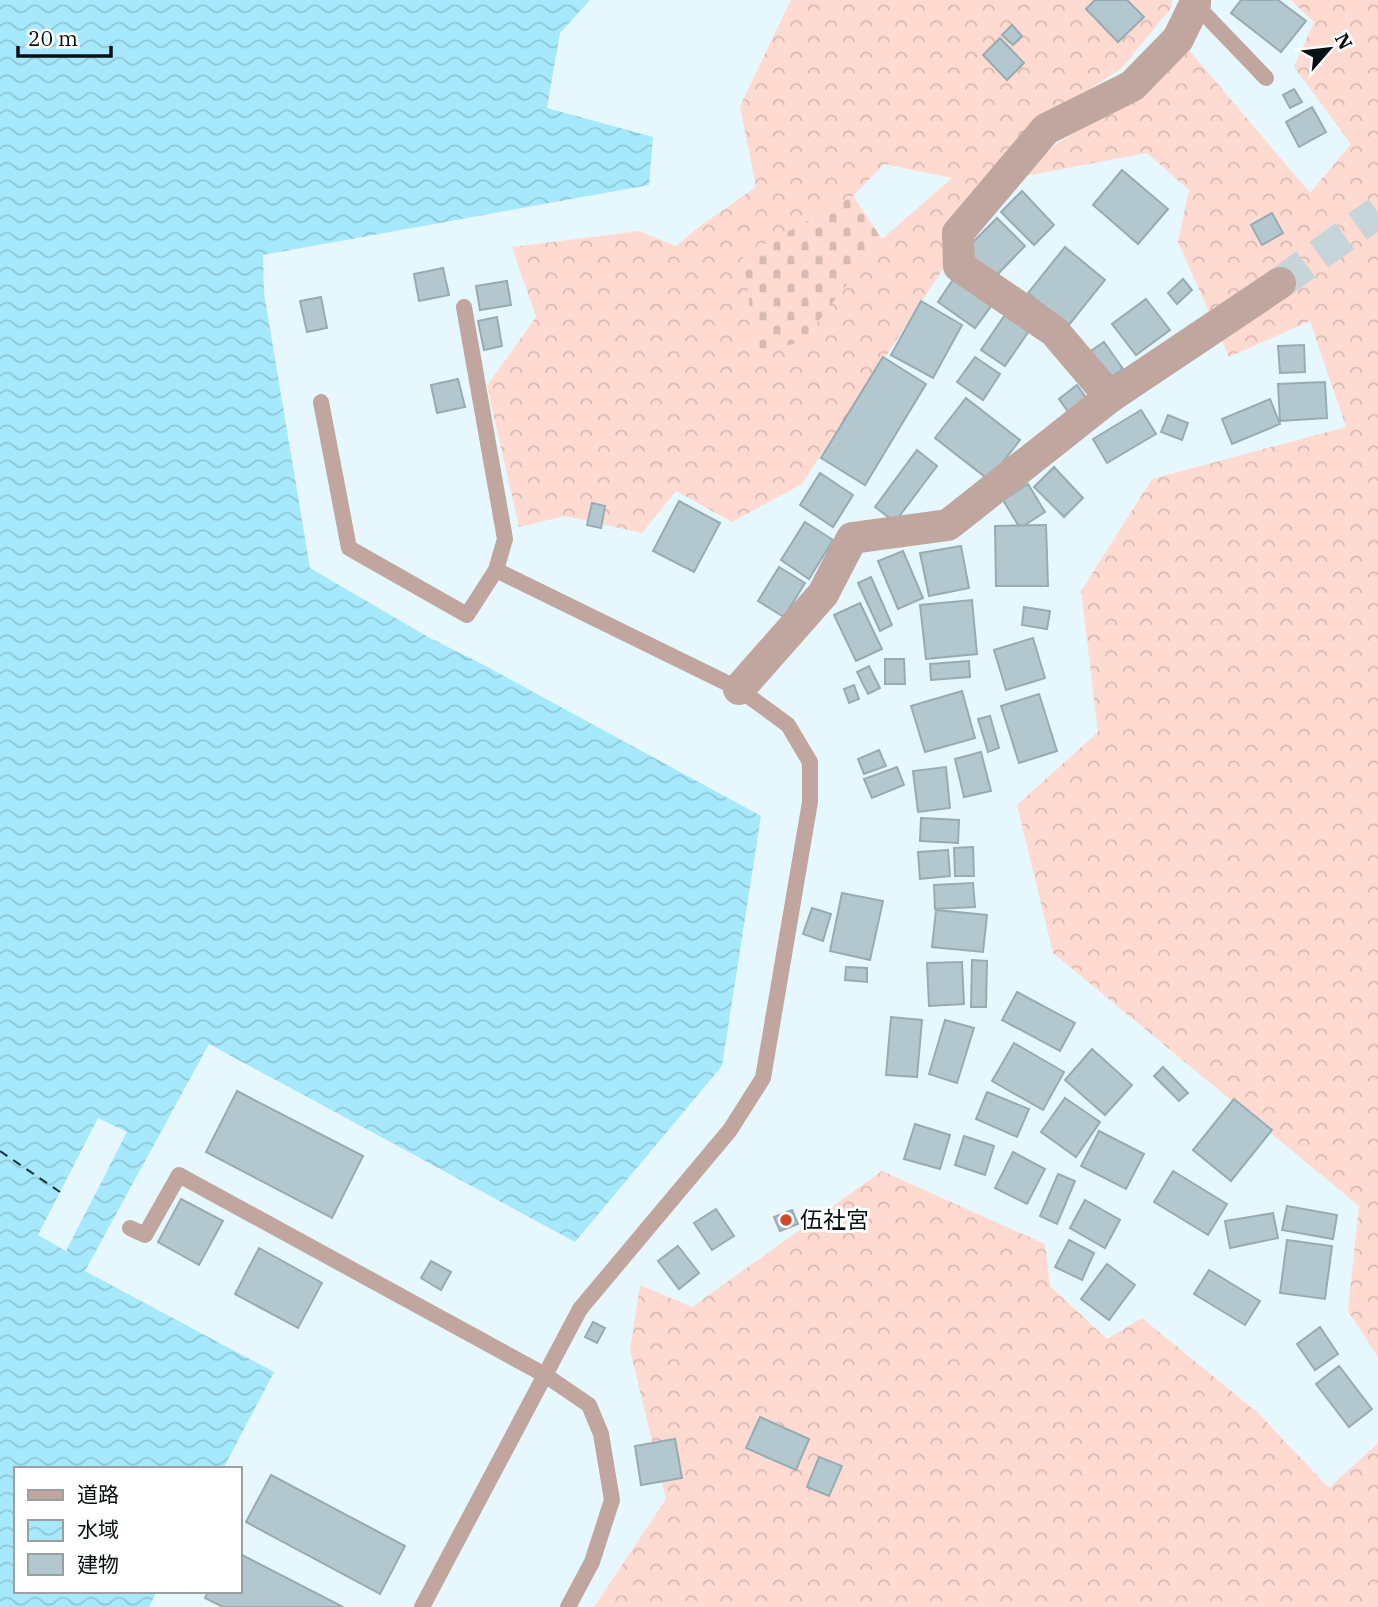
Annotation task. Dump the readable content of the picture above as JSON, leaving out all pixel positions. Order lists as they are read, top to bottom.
{
  "places": ["伍社宮"],
  "legend": ["道路", "水域", "建物"],
  "scale_bar": "20 m",
  "north": "top right"
}
